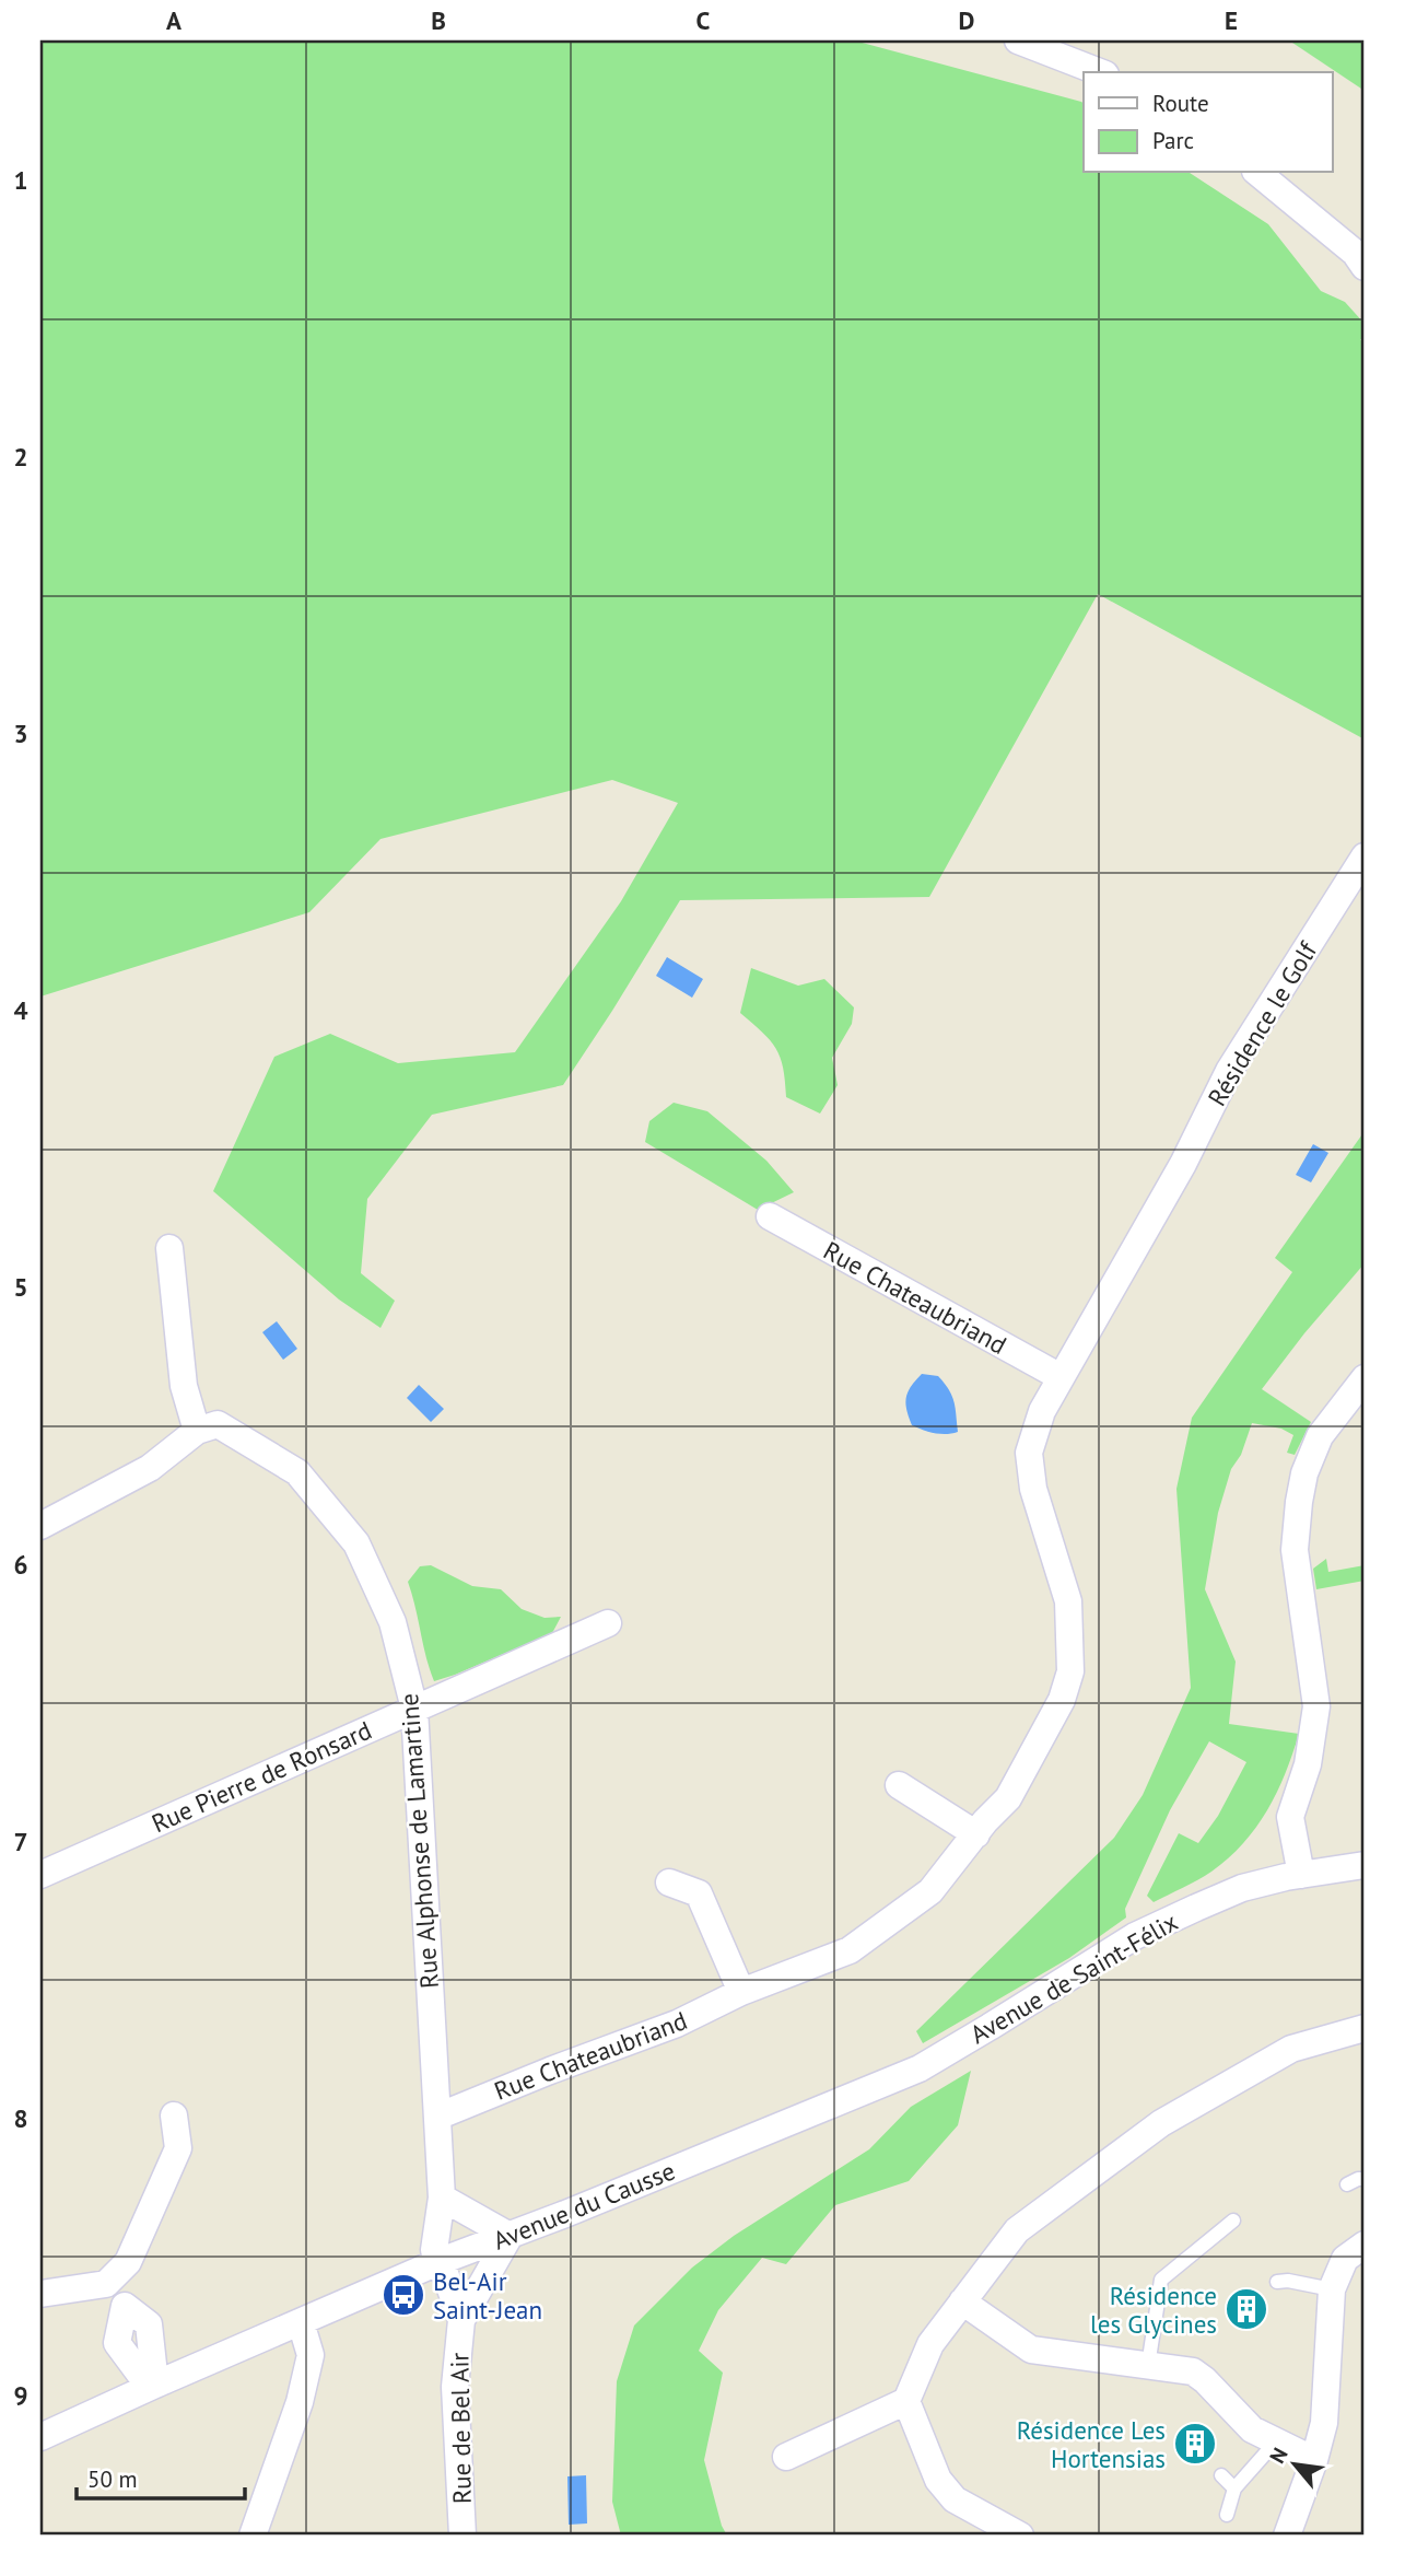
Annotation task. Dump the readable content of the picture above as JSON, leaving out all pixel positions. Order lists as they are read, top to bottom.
{
  "streets": {
    "street": [
      "Résidence le Golf",
      "Rue Chateaubriand",
      "Rue Pierre de Ronsard",
      "Rue Alphonse de Lamartine",
      "Avenue de Saint-Félix",
      "Avenue du Causse",
      "Rue de Bel Air"
    ]
  },
  "crossings": [
    ["Résidence le Golf", "Rue Chateaubriand"],
    ["Rue Chateaubriand", "Rue Alphonse de Lamartine"],
    ["Rue Pierre de Ronsard", "Rue Alphonse de Lamartine"],
    ["Rue Alphonse de Lamartine", "Avenue du Causse"],
    ["Rue Alphonse de Lamartine", "Rue de Bel Air"],
    ["Avenue de Saint-Félix", "Avenue du Causse"],
    ["Avenue du Causse", "Rue de Bel Air"]
  ],
  "places": {
    "bus stop": ["Bel-Air Saint-Jean"],
    "building": ["Résidence les Glycines", "Résidence Les Hortensias"]
  },
  "legend": ["Route", "Parc"],
  "scale_bar": "50 m",
  "north": "top left",
  "grid": {
    "columns": [
      "A",
      "B",
      "C",
      "D",
      "E"
    ],
    "rows": [
      "1",
      "2",
      "3",
      "4",
      "5",
      "6",
      "7",
      "8",
      "9"
    ]
  }
}
